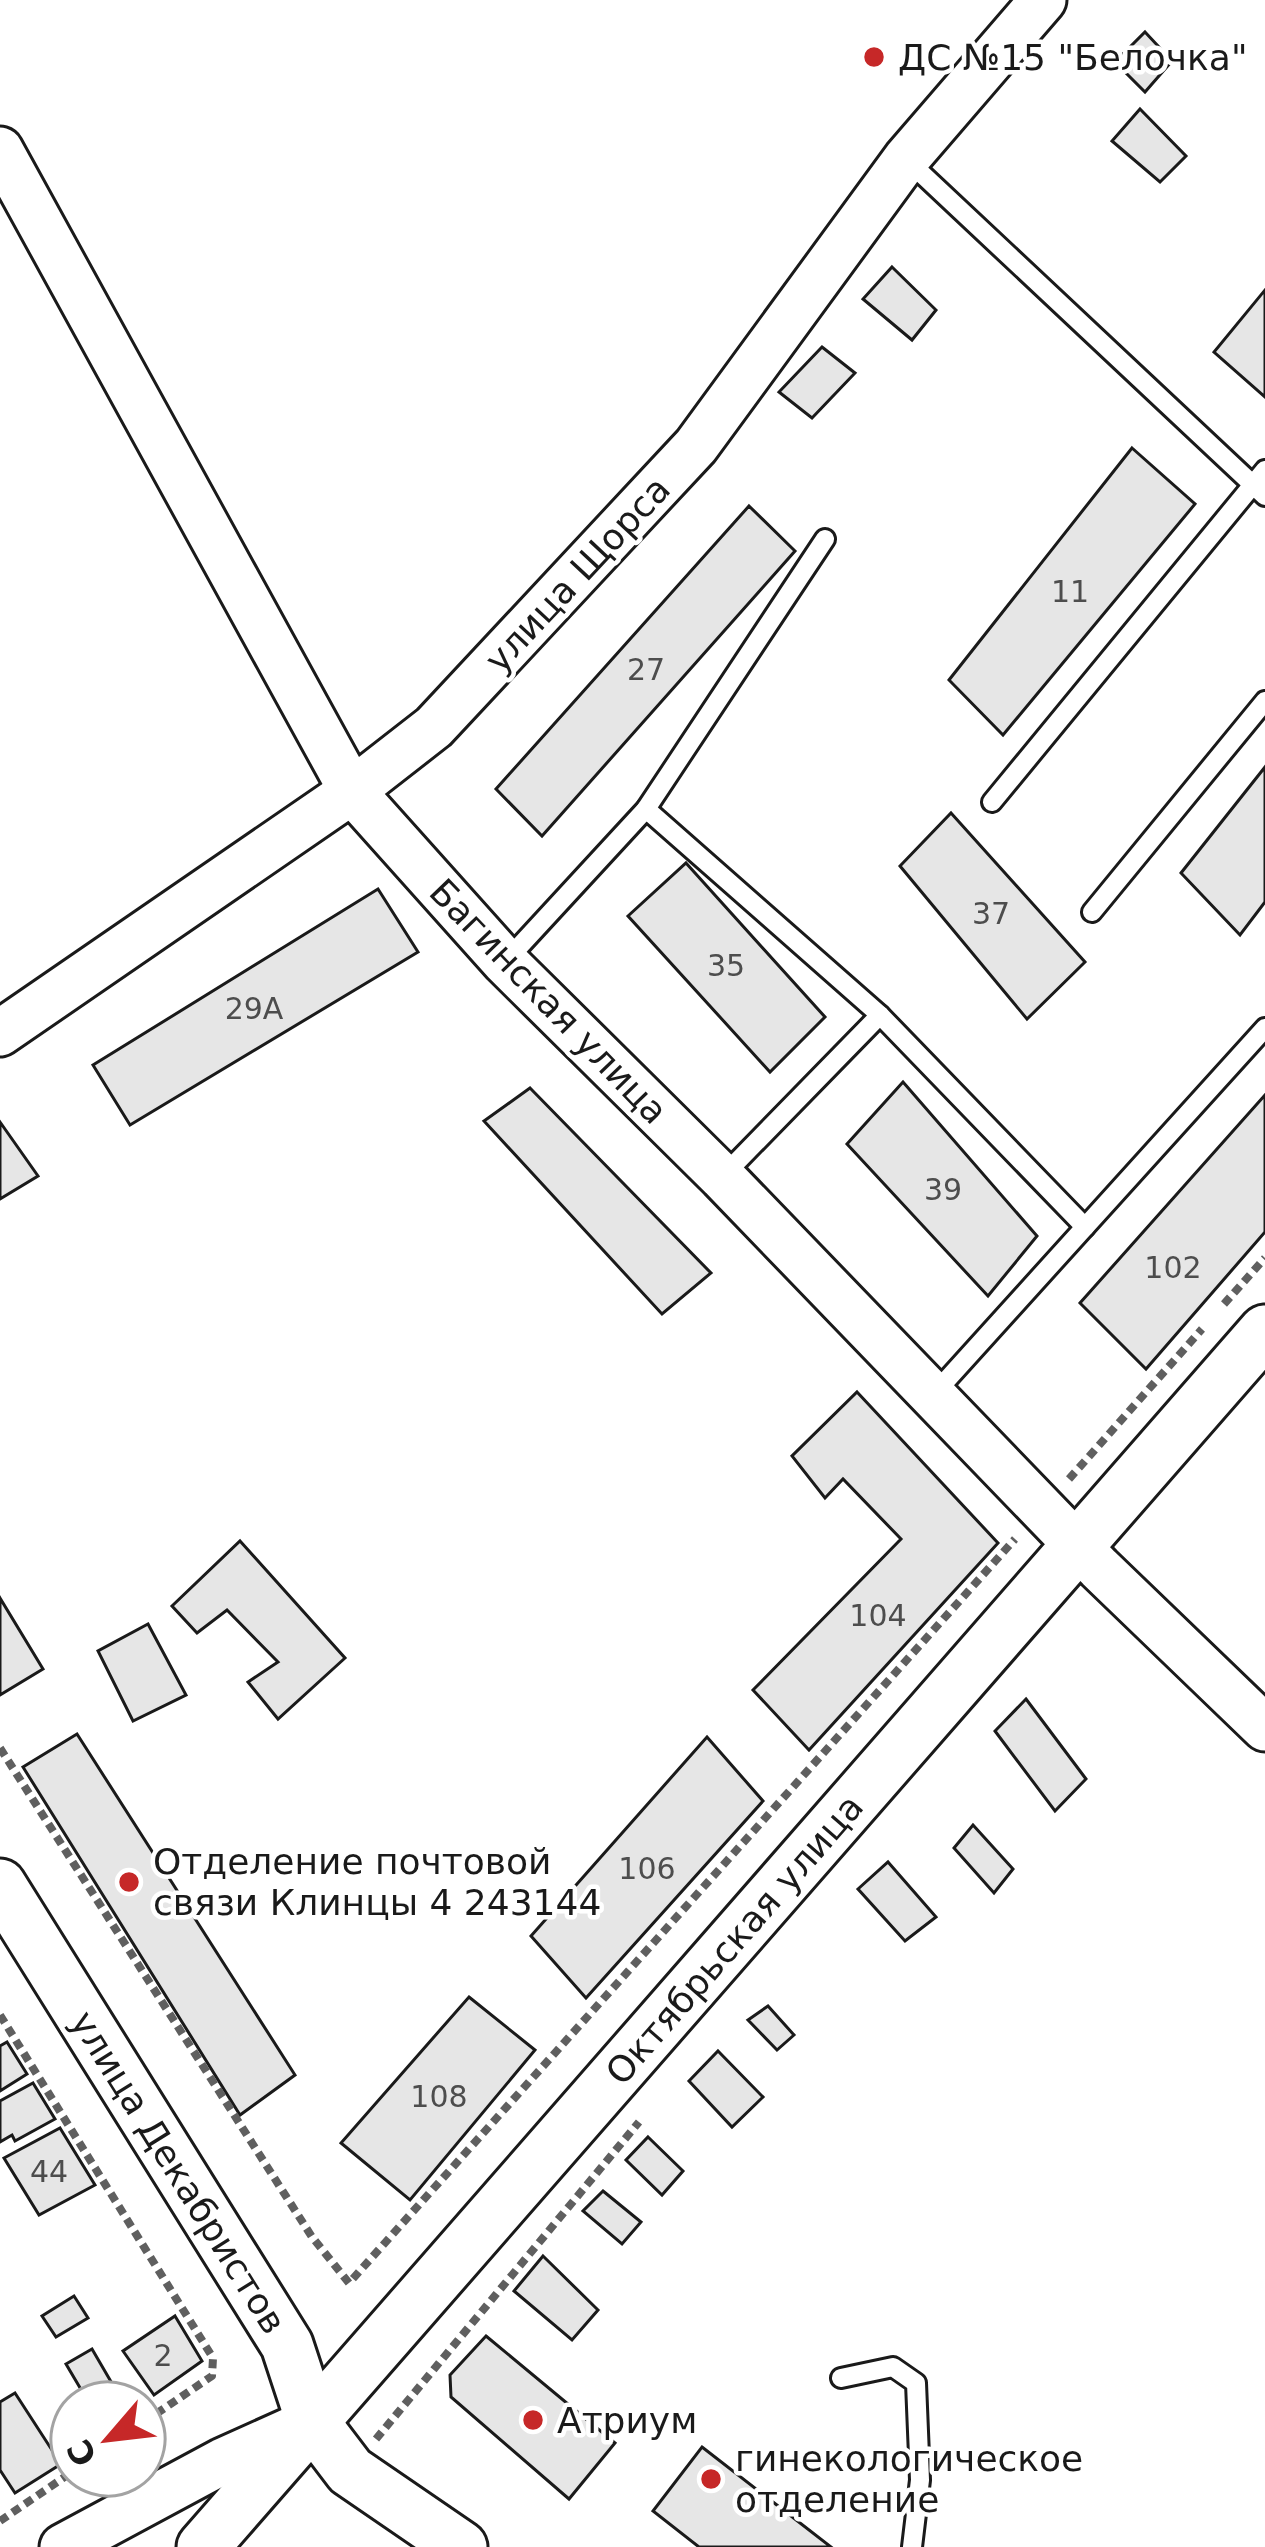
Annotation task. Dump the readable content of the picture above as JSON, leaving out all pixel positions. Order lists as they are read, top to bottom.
{
  "streets": {
    "main road": ["Октябрьская улица", "улица Декабристов"],
    "street": ["улица Щорса", "Багинская улица"]
  },
  "crossings": [
    ["улица Щорса", "Багинская улица"],
    ["Багинская улица", "Октябрьская улица"],
    ["Октябрьская улица", "улица Декабристов"]
  ],
  "places": [
    "ДС №15 \"Белочка\"",
    "Отделение почтовой связи Клинцы 4 243144",
    "Атриум",
    "гинекологическое отделение"
  ],
  "house_numbers": [
    "11",
    "27",
    "37",
    "35",
    "29А",
    "39",
    "102",
    "104",
    "106",
    "108",
    "44",
    "2"
  ],
  "north": "bottom left"
}
